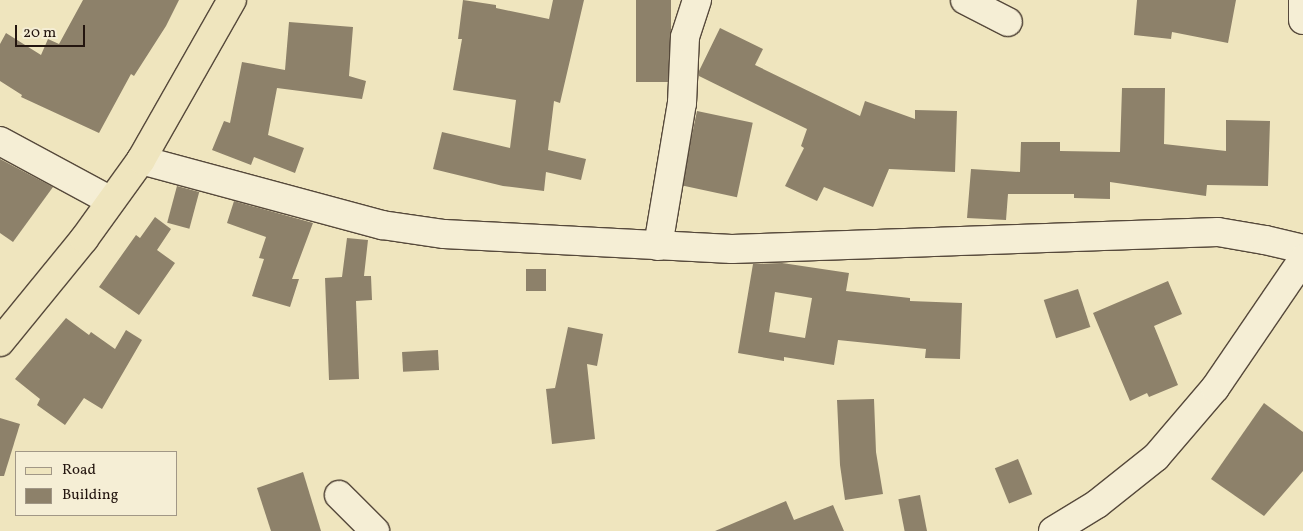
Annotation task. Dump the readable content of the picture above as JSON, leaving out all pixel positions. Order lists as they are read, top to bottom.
{
  "legend": ["Road", "Building"],
  "scale_bar": "20 m"
}
